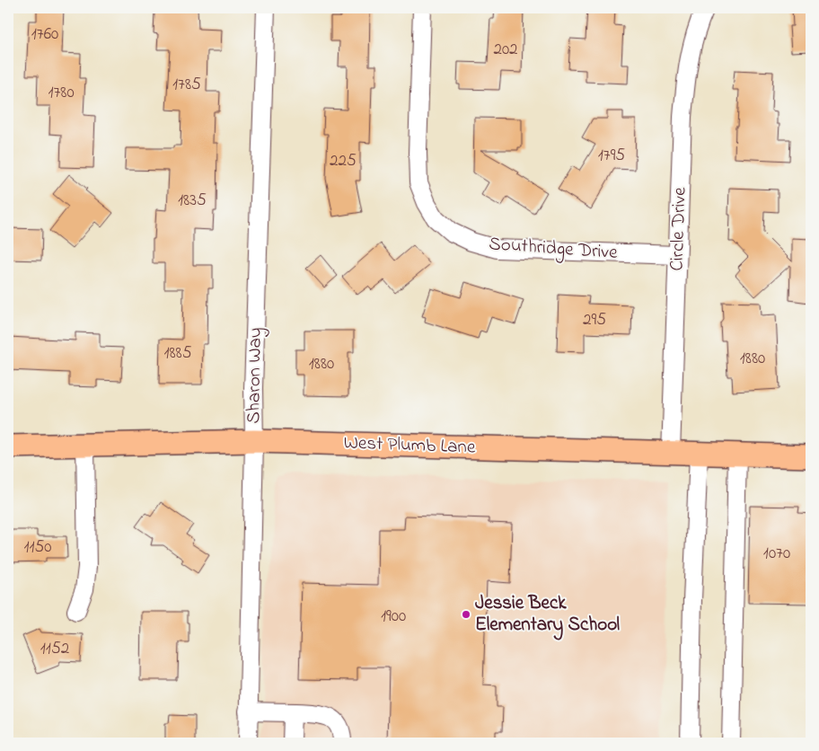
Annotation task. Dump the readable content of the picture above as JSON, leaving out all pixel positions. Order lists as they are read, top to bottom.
{
  "streets": {
    "main road": ["West Plumb Lane"],
    "street": ["Circle Drive", "Southridge Drive", "Sharon Way"]
  },
  "crossings": [
    ["Circle Drive", "Southridge Drive"],
    ["Circle Drive", "West Plumb Lane"],
    ["Sharon Way", "West Plumb Lane"]
  ],
  "places": ["Jessie Beck Elementary School"],
  "house_numbers": [
    "1760",
    "202",
    "1785",
    "1780",
    "1795",
    "225",
    "1835",
    "295",
    "1885",
    "1880",
    "1880",
    "1150",
    "1070",
    "1900",
    "1152"
  ]
}
